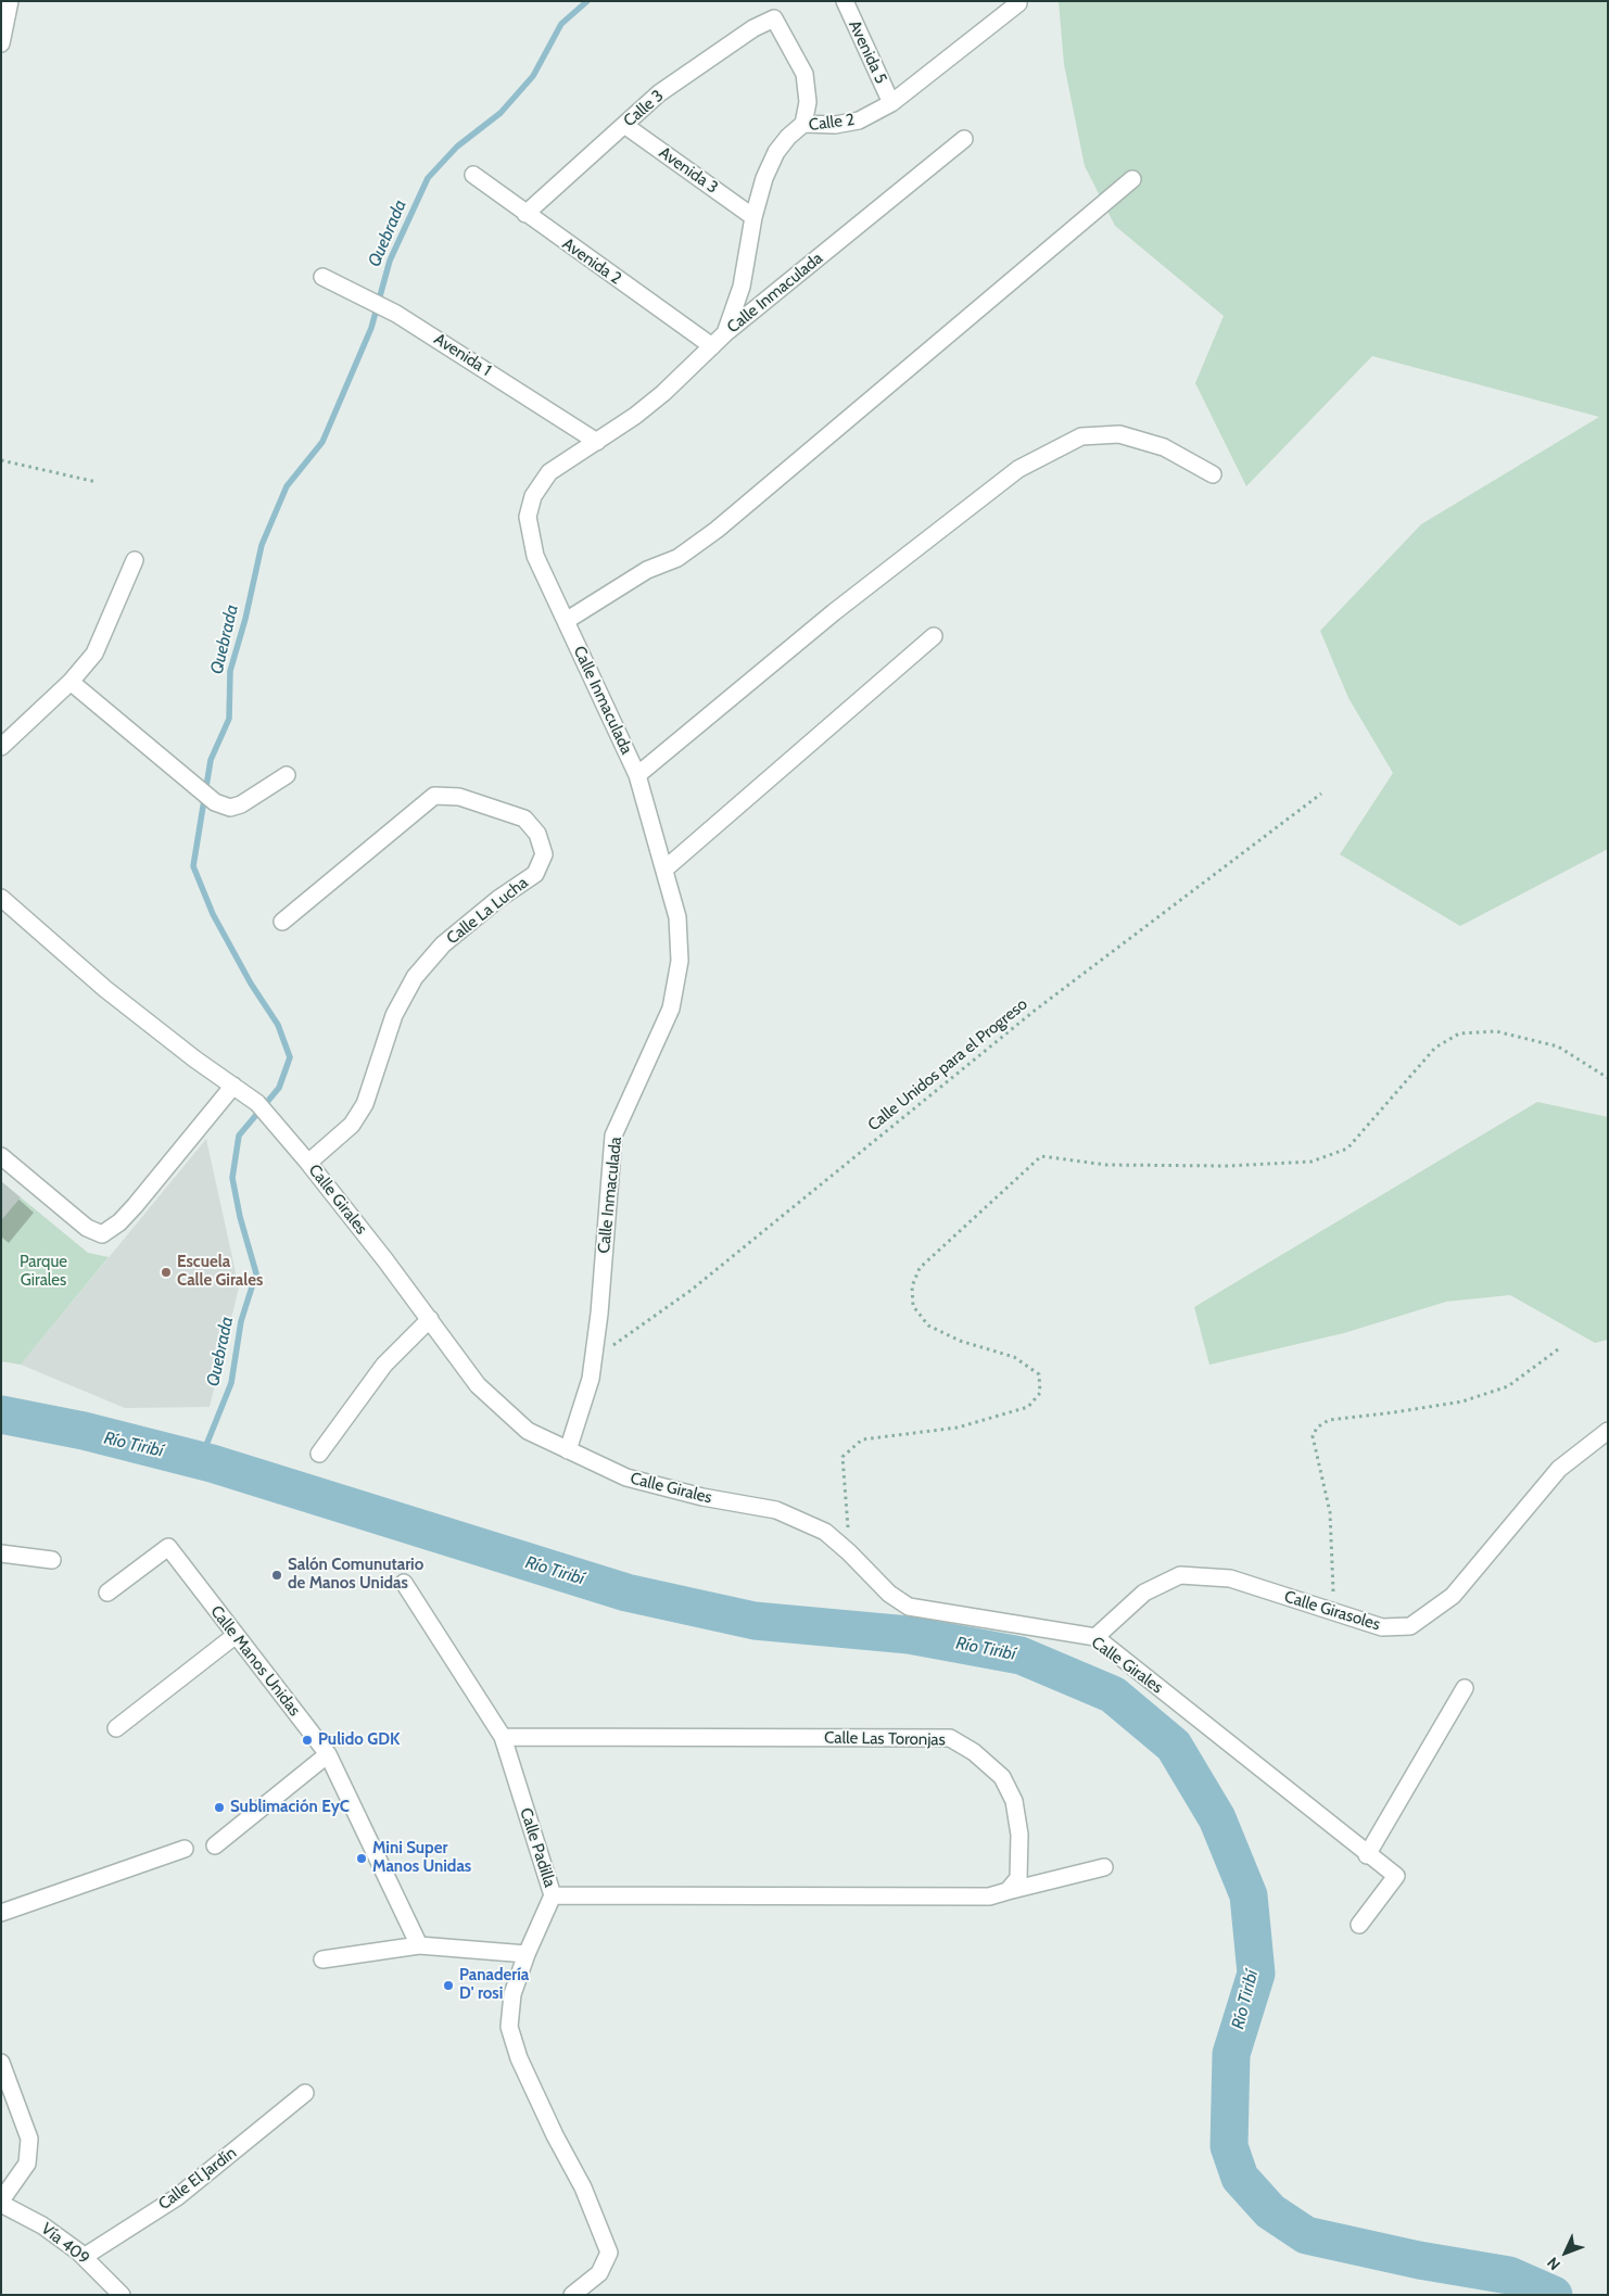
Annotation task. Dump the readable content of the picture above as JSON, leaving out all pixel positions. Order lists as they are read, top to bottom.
{
  "streets": {
    "street": [
      "Avenida 5",
      "Calle 3",
      "Calle 2",
      "Avenida 3",
      "Avenida 2",
      "Calle Inmaculada",
      "Avenida 1",
      "Calle La Lucha",
      "Calle Girales",
      "Calle Girasoles",
      "Calle Manos Unidas",
      "Calle Las Toronjas",
      "Calle Padilla",
      "Calle El Jardín",
      "Vía 409"
    ],
    "path": ["Calle Unidos para el Progreso"]
  },
  "crossings": [
    ["Avenida 5", "Calle 2"],
    ["Calle 3", "Calle 2"],
    ["Calle 3", "Avenida 3"],
    ["Calle 3", "Avenida 2"],
    ["Calle 2", "Avenida 3"],
    ["Calle 2", "Calle Inmaculada"],
    ["Avenida 2", "Calle Inmaculada"],
    ["Calle Inmaculada", "Avenida 1"],
    ["Calle Inmaculada", "Calle Unidos para el Progreso"],
    ["Calle Inmaculada", "Calle Girales"],
    ["Calle La Lucha", "Calle Girales"],
    ["Calle Girales", "Calle Girasoles"],
    ["Calle Las Toronjas", "Calle Padilla"],
    ["Calle El Jardín", "Vía 409"]
  ],
  "water": ["Quebrada", "Río Tiribí"],
  "parks": ["Parque Girales"],
  "places": [
    "Escuela Calle Girales",
    "Salón Comunutario de Manos Unidas",
    "Pulido GDK",
    "Sublimación EyC",
    "Mini Super Manos Unidas",
    "Panadería D' rosi"
  ],
  "north": "bottom left"
}
